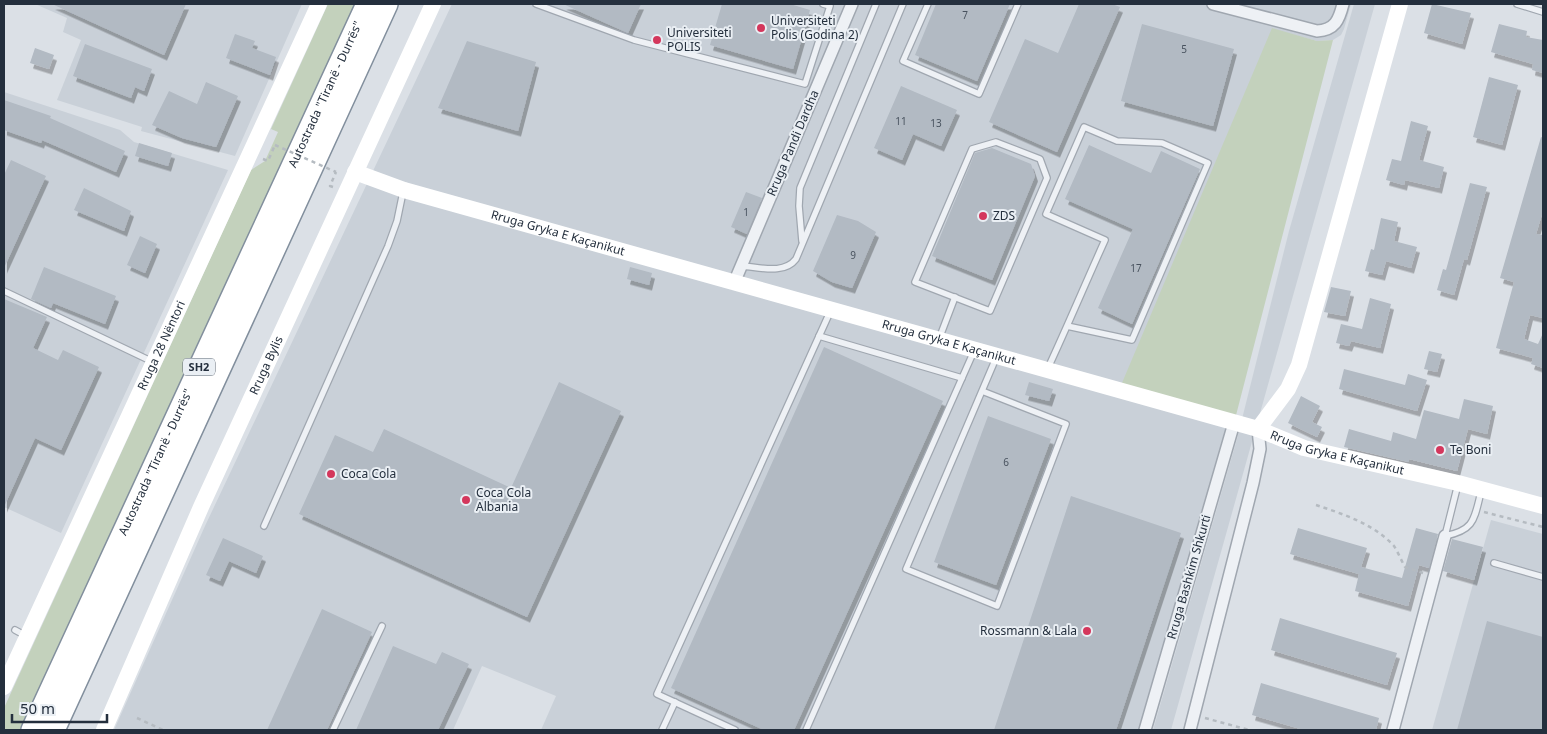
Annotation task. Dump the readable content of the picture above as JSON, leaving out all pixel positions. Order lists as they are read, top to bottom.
{
  "streets": {
    "highway": ["Autostrada \"Tiranë - Durrës\"", "SH2"],
    "street": [
      "Rruga Pandi Dardha",
      "Rruga Gryka E Kaçanikut",
      "Rruga 28 Nëntori",
      "Rruga Bylis",
      "Rruga Bashkim Shkurti"
    ]
  },
  "crossings": [
    ["Rruga Pandi Dardha", "Rruga Gryka E Kaçanikut"],
    ["Rruga Gryka E Kaçanikut", "Rruga Bylis"],
    ["Rruga Gryka E Kaçanikut", "Rruga Bashkim Shkurti"]
  ],
  "places": [
    "Universiteti Polis (Godina 2)",
    "Universiteti POLIS",
    "ZDS",
    "Te Boni",
    "Coca Cola",
    "Coca Cola Albania",
    "Rossmann & Lala"
  ],
  "house_numbers": [
    "7",
    "5",
    "11",
    "13",
    "1",
    "9",
    "17",
    "6"
  ],
  "scale_bar": "50 m"
}
